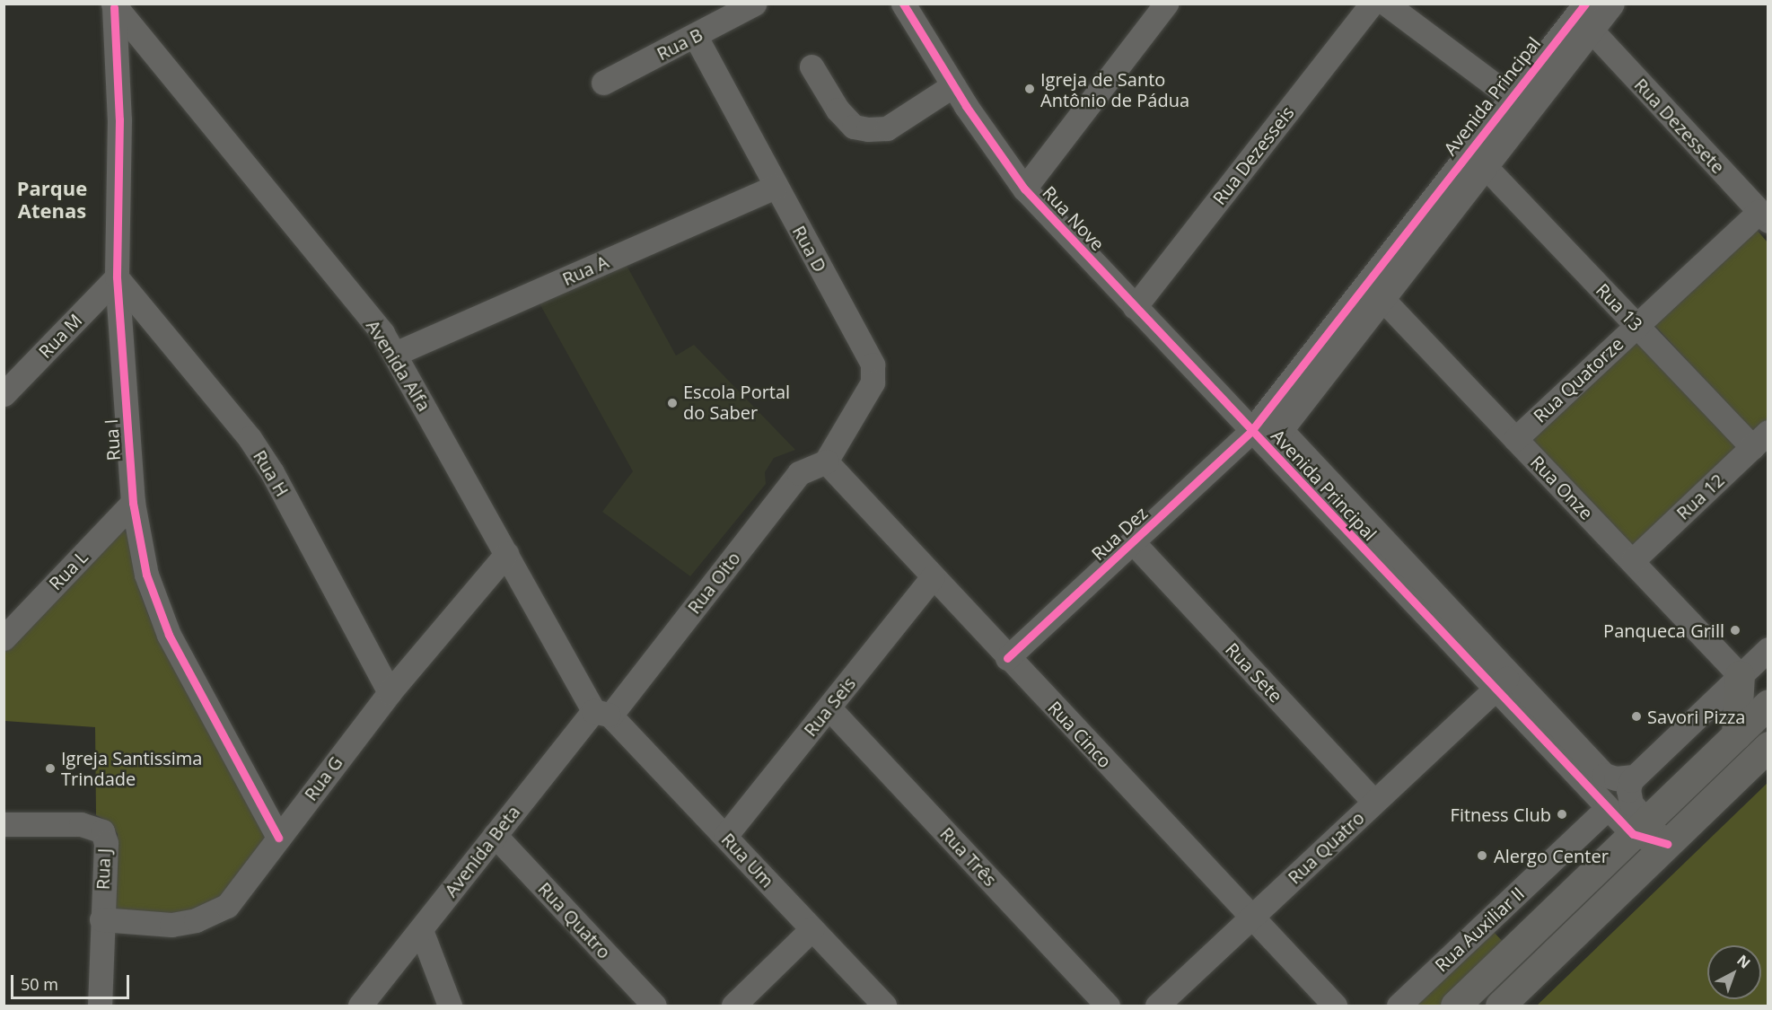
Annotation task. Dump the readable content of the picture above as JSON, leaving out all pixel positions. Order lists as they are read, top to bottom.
{
  "streets": {
    "street": [
      "Rua B",
      "Avenida Principal",
      "Rua Dezessete",
      "Rua Dezesseis",
      "Rua Nove",
      "Rua D",
      "Rua A",
      "Rua 13",
      "Rua M",
      "Avenida Alfa",
      "Rua Quatorze",
      "Rua I",
      "Rua H",
      "Rua Onze",
      "Rua 12",
      "Rua Dez",
      "Rua L",
      "Rua Oito",
      "Rua Sete",
      "Rua Seis",
      "Rua Cinco",
      "Rua G",
      "Rua Quatro",
      "Avenida Beta",
      "Rua Três",
      "Rua Um",
      "Rua J",
      "Rua Auxiliar II"
    ]
  },
  "crossings": [
    ["Rua B", "Rua D"],
    ["Avenida Principal", "Rua Dezessete"],
    ["Avenida Principal", "Rua Nove"],
    ["Avenida Principal", "Rua 13"],
    ["Avenida Principal", "Rua Onze"],
    ["Avenida Principal", "Rua Dez"],
    ["Avenida Principal", "Rua Quatro"],
    ["Avenida Principal", "Rua Auxiliar II"],
    ["Rua Dezessete", "Rua Quatorze"],
    ["Rua Dezesseis", "Rua Nove"],
    ["Rua Nove", "Rua Dez"],
    ["Rua D", "Rua A"],
    ["Rua D", "Rua Oito"],
    ["Rua D", "Rua Cinco"],
    ["Rua A", "Avenida Alfa"],
    ["Rua 13", "Rua Quatorze"],
    ["Rua 13", "Rua 12"],
    ["Rua M", "Rua I"],
    ["Rua M", "Rua H"],
    ["Avenida Alfa", "Rua I"],
    ["Avenida Alfa", "Rua Oito"],
    ["Avenida Alfa", "Rua G"],
    ["Avenida Alfa", "Avenida Beta"],
    ["Avenida Alfa", "Rua Um"],
    ["Rua Quatorze", "Rua Onze"],
    ["Rua I", "Rua H"],
    ["Rua I", "Rua L"],
    ["Rua I", "Rua G"],
    ["Rua H", "Rua G"],
    ["Rua Onze", "Rua 12"],
    ["Rua Dez", "Rua Sete"],
    ["Rua Dez", "Rua Cinco"],
    ["Rua Oito", "Rua Cinco"],
    ["Rua Oito", "Avenida Beta"],
    ["Rua Oito", "Rua Um"],
    ["Rua Sete", "Rua Quatro"],
    ["Rua Seis", "Rua Cinco"],
    ["Rua Seis", "Rua Três"],
    ["Rua Seis", "Rua Um"],
    ["Rua Cinco", "Rua Quatro"],
    ["Rua G", "Rua J"],
    ["Rua Quatro", "Avenida Beta"],
    ["Avenida Beta", "Rua Um"]
  ],
  "districts": ["Parque Atenas"],
  "places": [
    "Igreja de Santo Antônio de Pádua",
    "Escola Portal do Saber",
    "Panqueca Grill",
    "Savori Pizza",
    "Igreja Santissima Trindade",
    "Fitness Club",
    "Alergo Center"
  ],
  "scale_bar": "50 m",
  "north": "top right"
}
